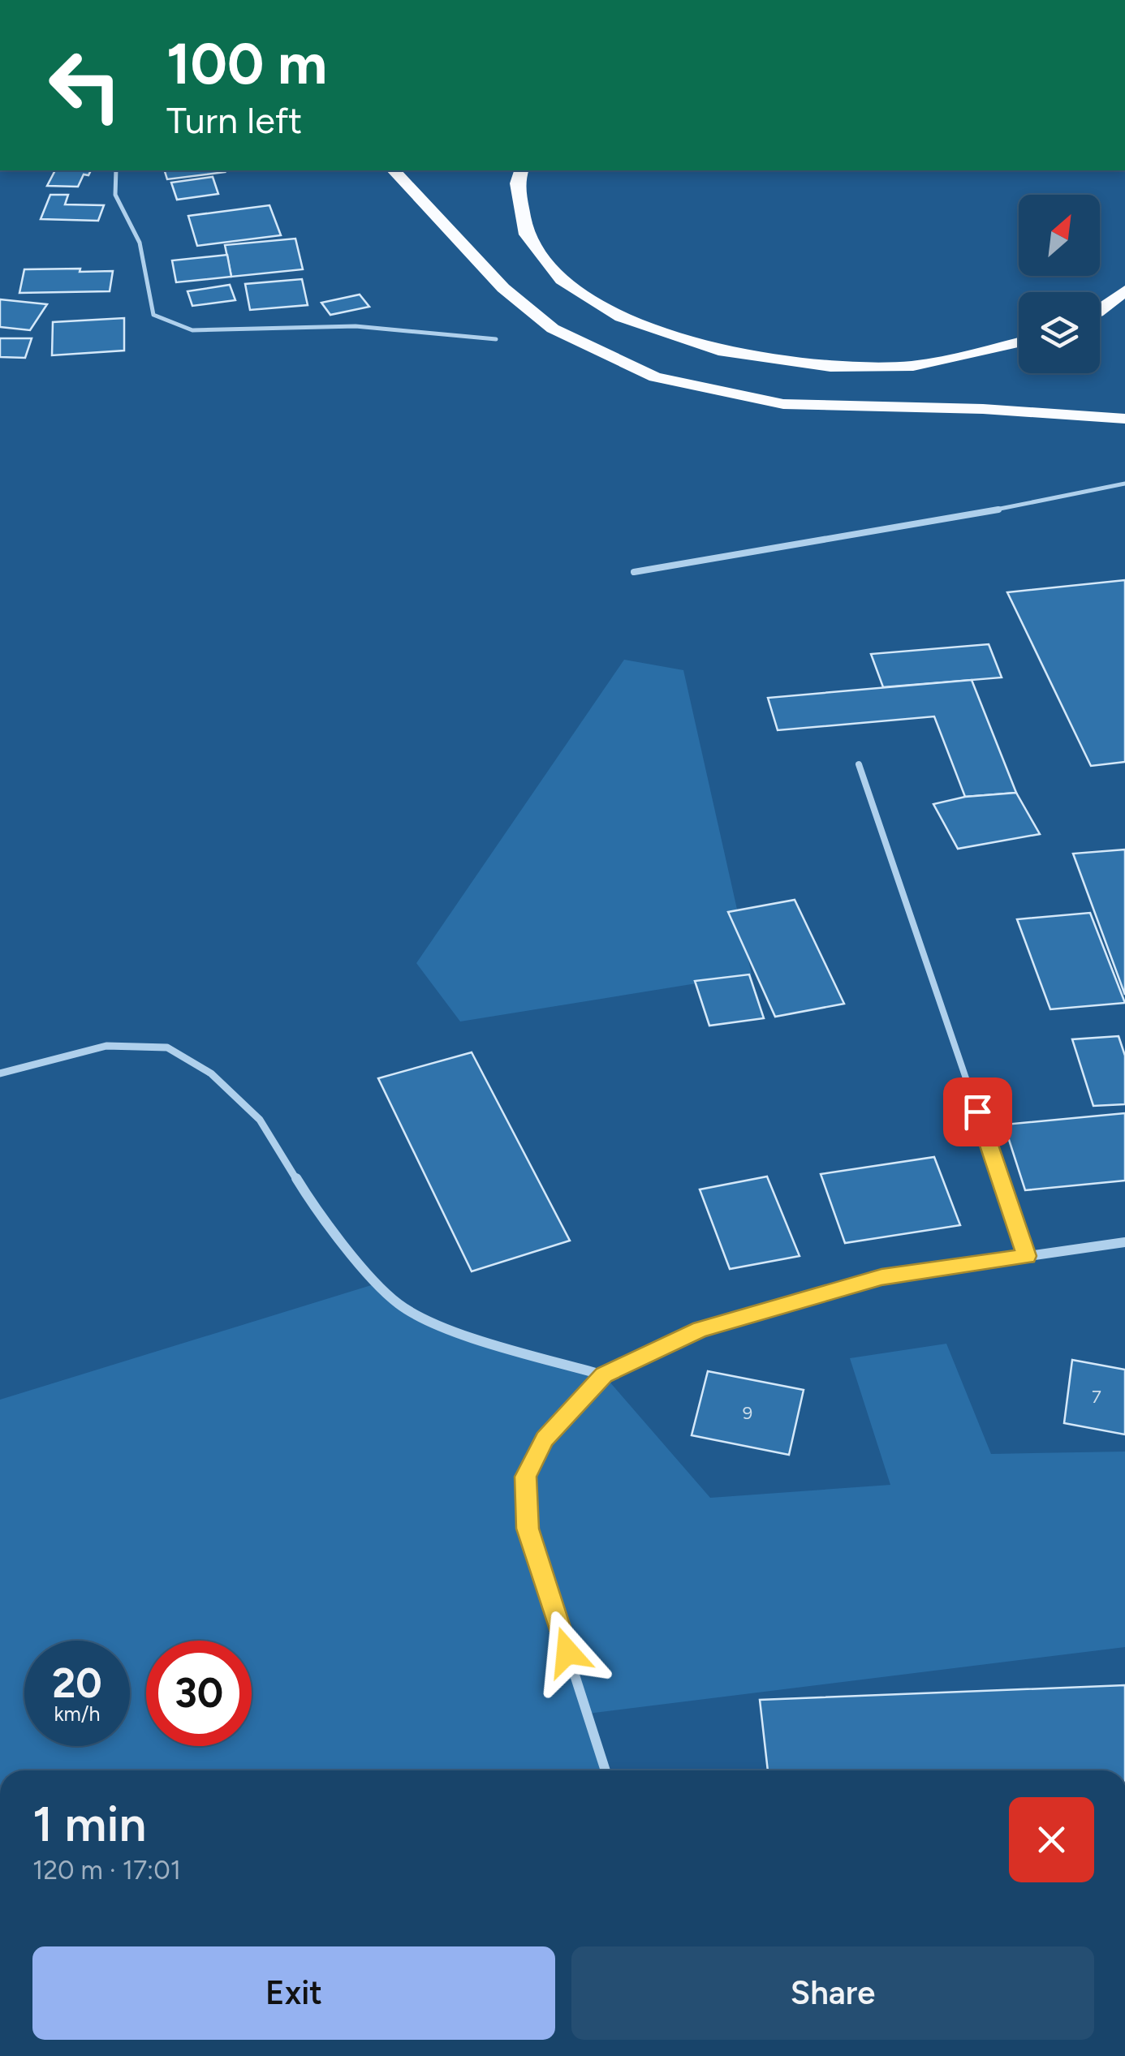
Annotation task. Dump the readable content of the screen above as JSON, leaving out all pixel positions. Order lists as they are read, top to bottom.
{
  "house_numbers": ["7", "9"],
  "north": "top right",
  "page": {
    "turn": ["100 m", "Turn left"],
    "speed": "20 km/h",
    "limit": "30",
    "heading": ["1 min", "120 m · 17:01"],
    "buttons": ["Exit", "Share"]
  }
}
